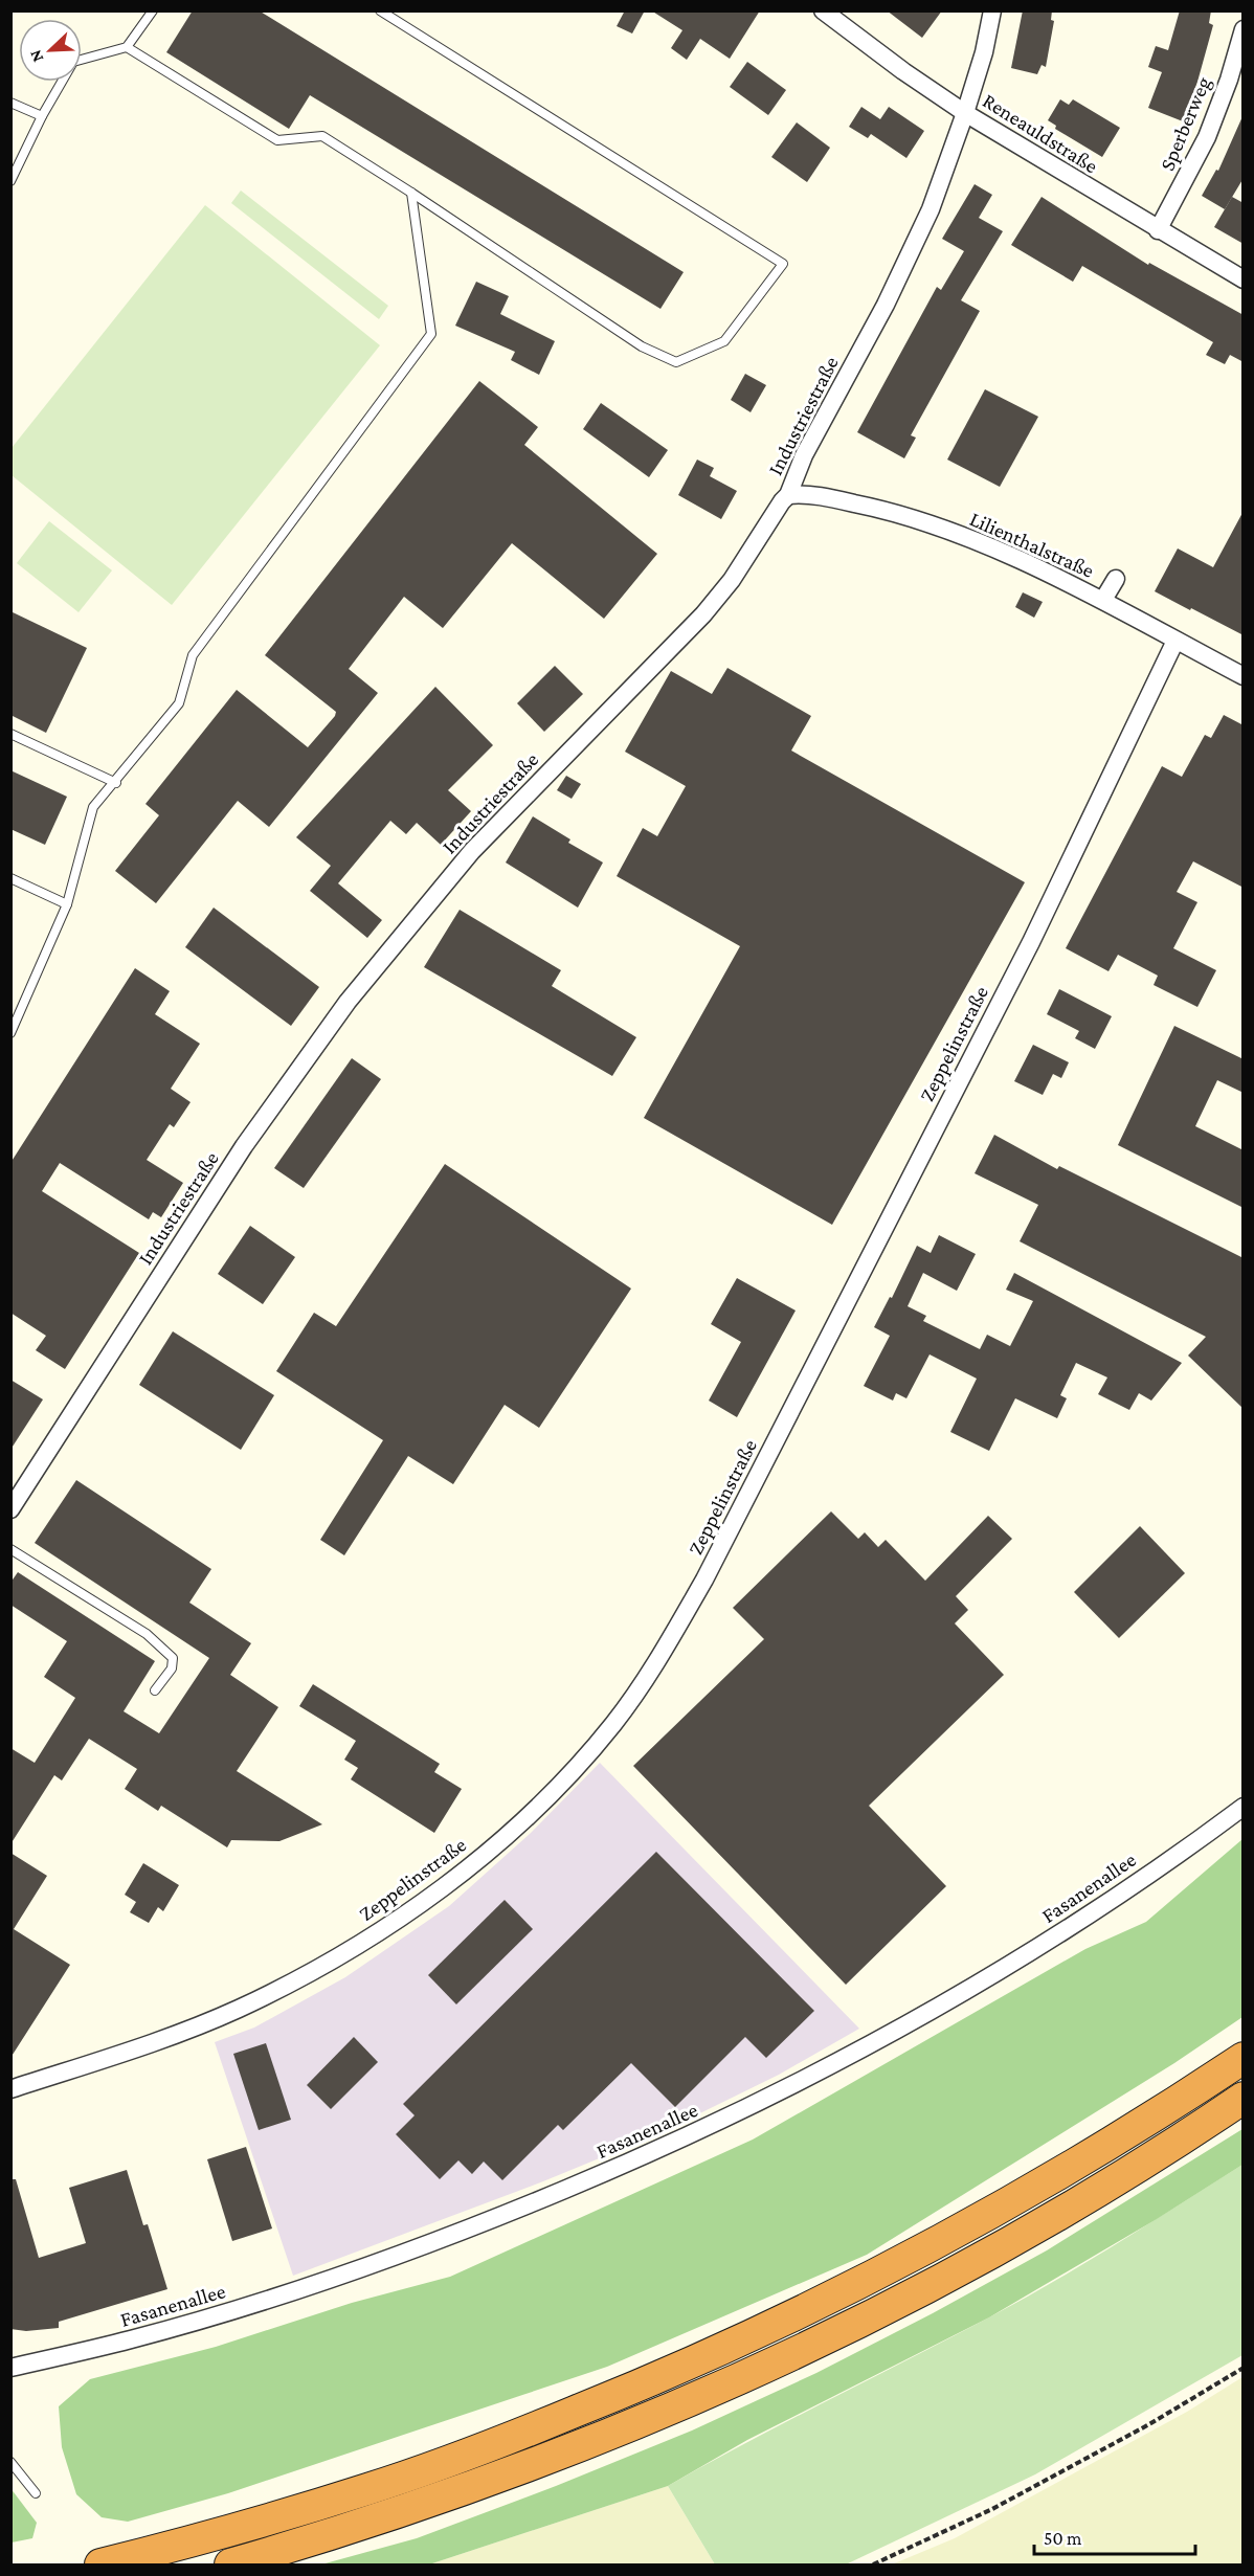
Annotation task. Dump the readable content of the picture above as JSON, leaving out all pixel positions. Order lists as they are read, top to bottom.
{
  "streets": {
    "street": [
      "Sperberweg",
      "Reneauldstraße",
      "Industriestraße",
      "Lilienthalstraße",
      "Zeppelinstraße",
      "Fasanenallee"
    ]
  },
  "crossings": [
    ["Sperberweg", "Reneauldstraße"],
    ["Reneauldstraße", "Industriestraße"],
    ["Industriestraße", "Lilienthalstraße"],
    ["Lilienthalstraße", "Zeppelinstraße"]
  ],
  "scale_bar": "50 m",
  "north": "bottom left"
}
